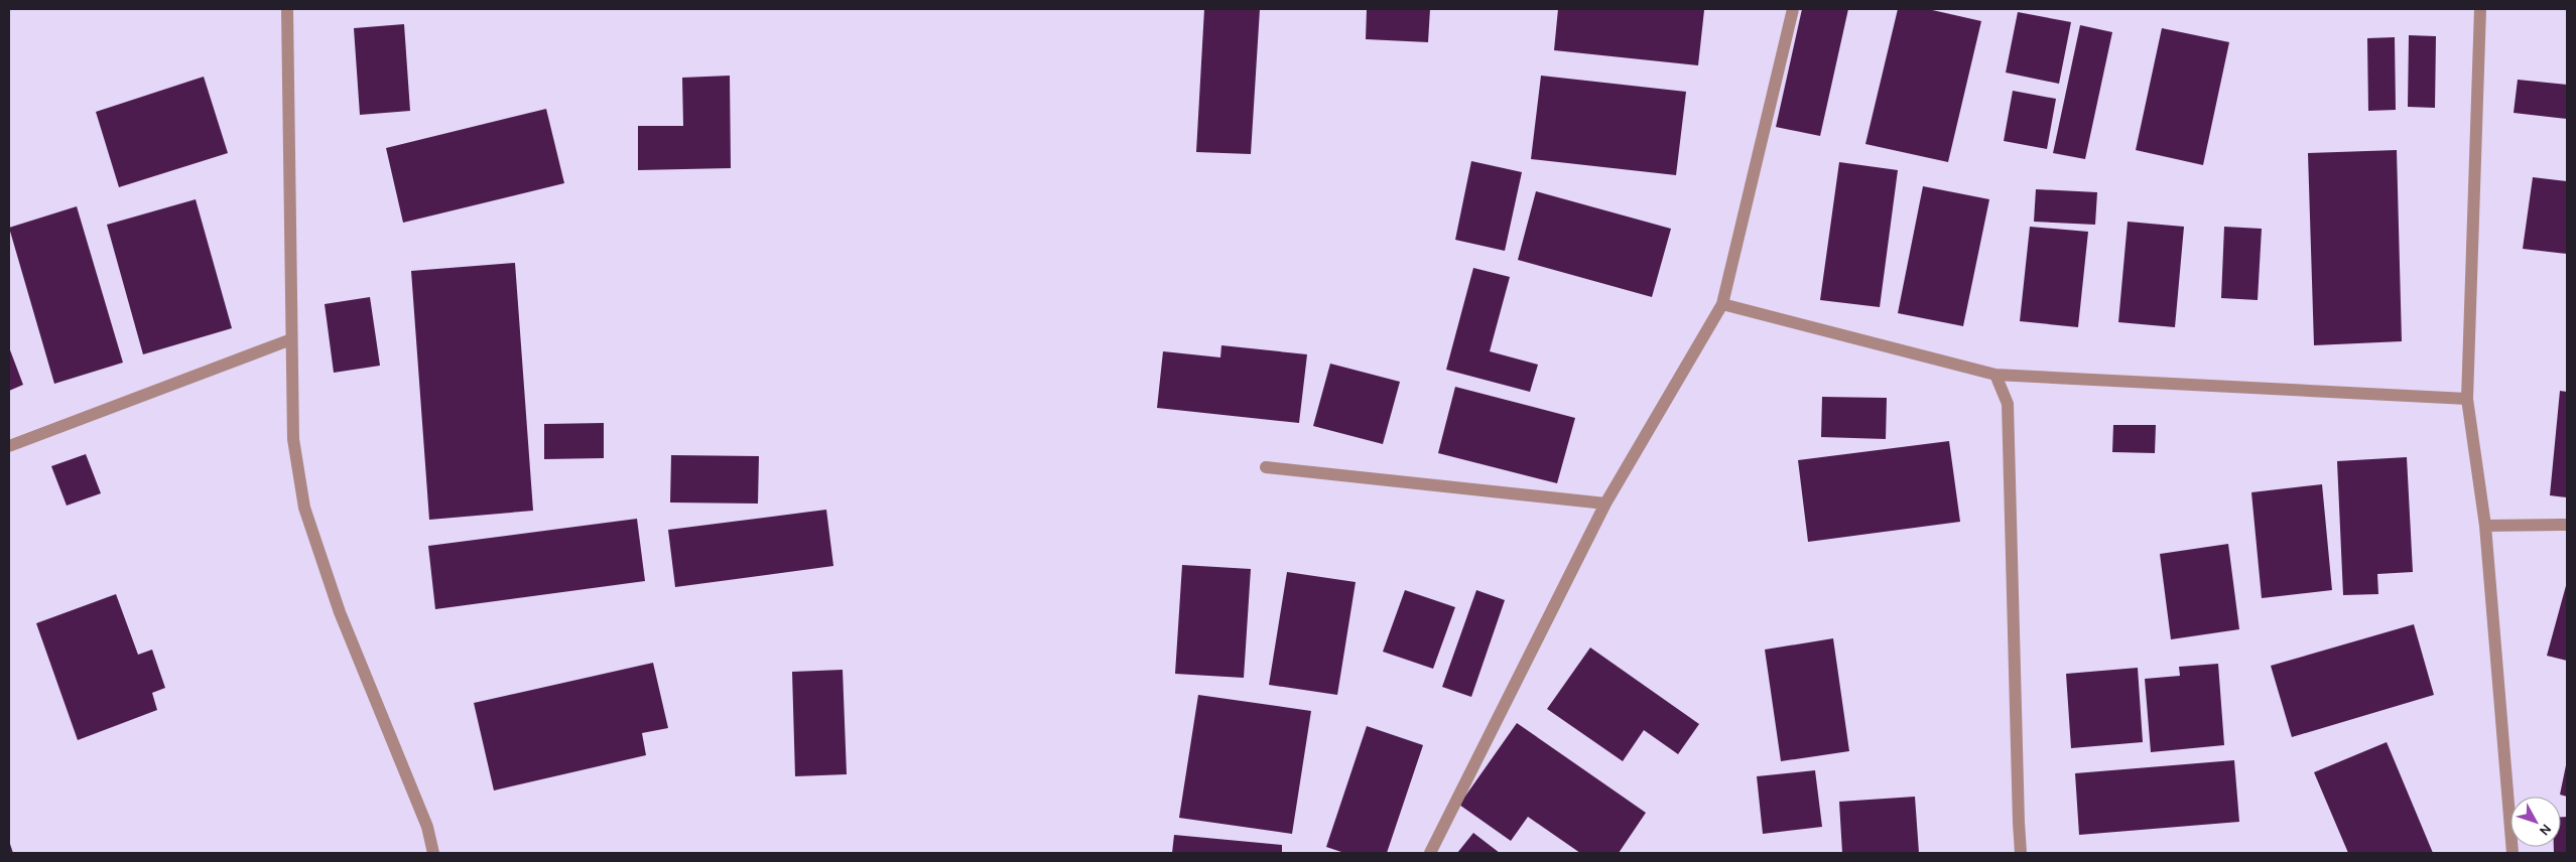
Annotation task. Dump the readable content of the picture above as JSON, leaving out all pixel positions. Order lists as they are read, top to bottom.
{
  "north": "bottom right"
}
